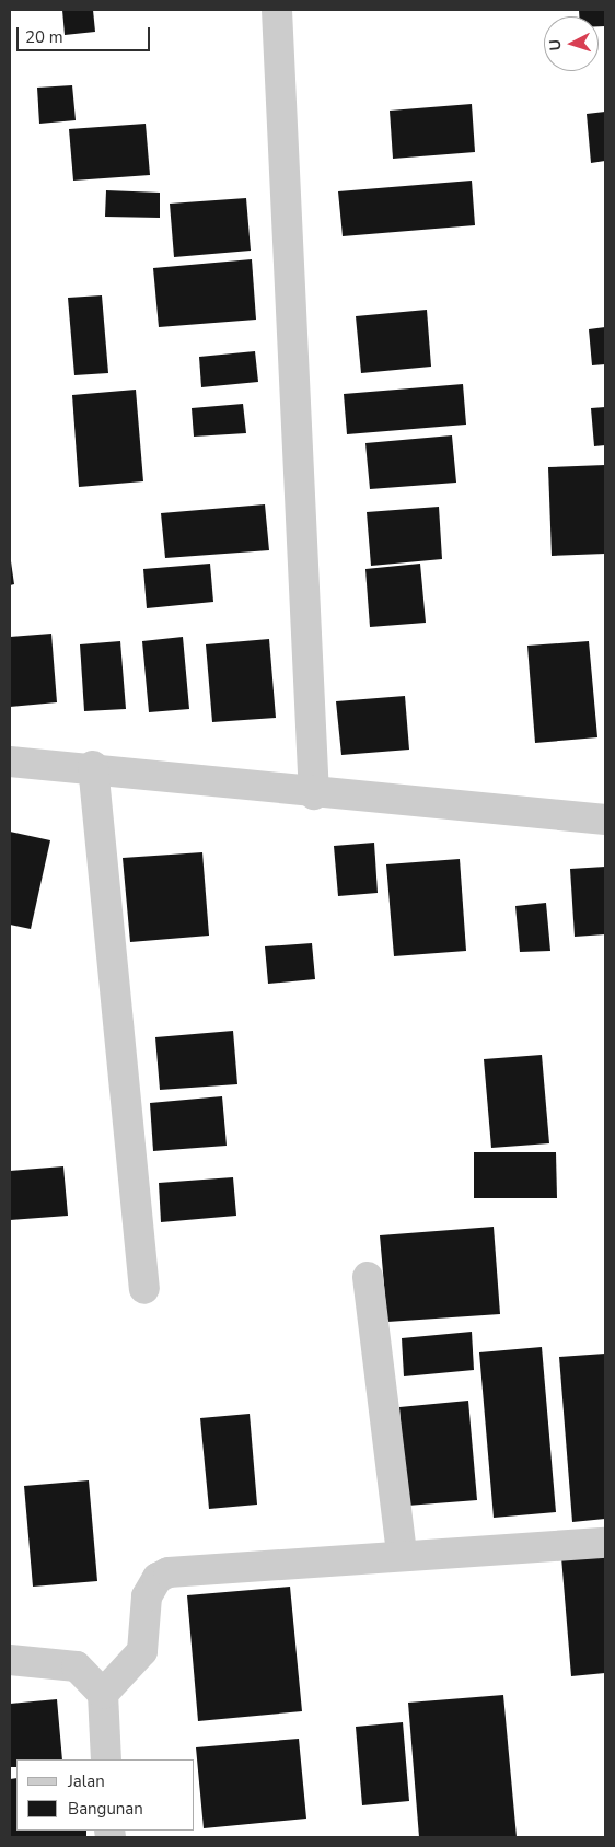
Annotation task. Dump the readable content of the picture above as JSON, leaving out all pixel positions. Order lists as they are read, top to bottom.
{
  "legend": ["Jalan", "Bangunan"],
  "scale_bar": "20 m",
  "north": "left"
}
